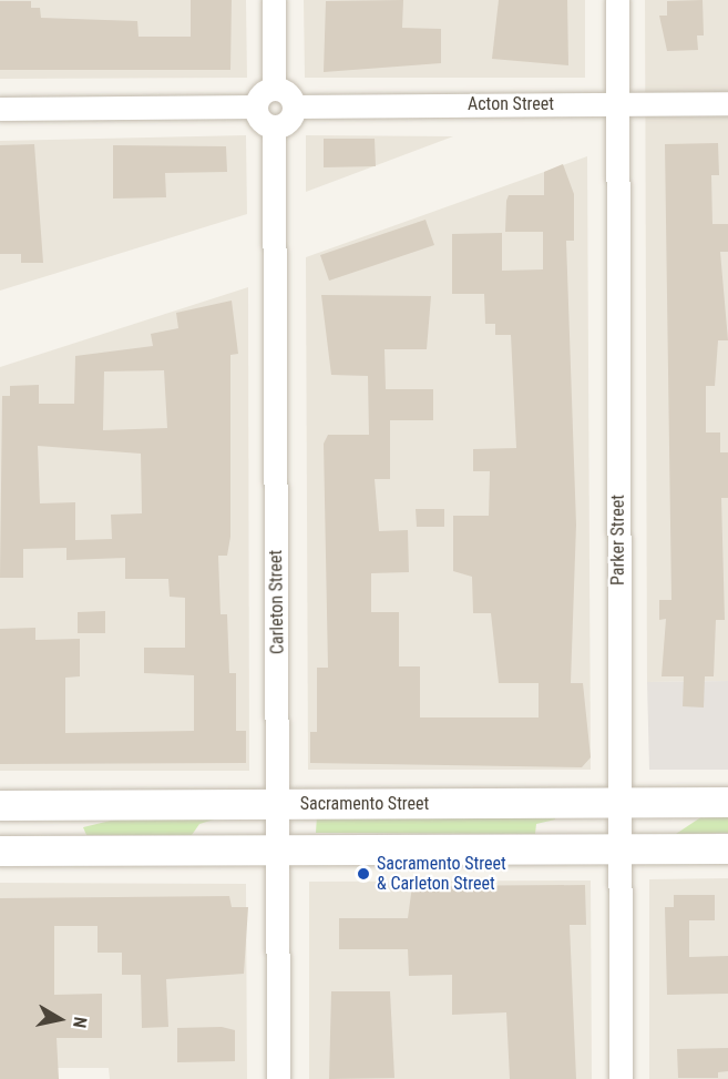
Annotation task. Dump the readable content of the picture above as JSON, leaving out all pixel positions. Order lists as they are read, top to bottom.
{
  "streets": {
    "street": [
      "Acton Street",
      "Parker Street",
      "Carleton Street",
      "Sacramento Street"
    ]
  },
  "crossings": [
    ["Acton Street", "Parker Street"],
    ["Acton Street", "Carleton Street"],
    ["Parker Street", "Sacramento Street"],
    ["Carleton Street", "Sacramento Street"]
  ],
  "places": ["Sacramento Street & Carleton Street"],
  "north": "right"
}
